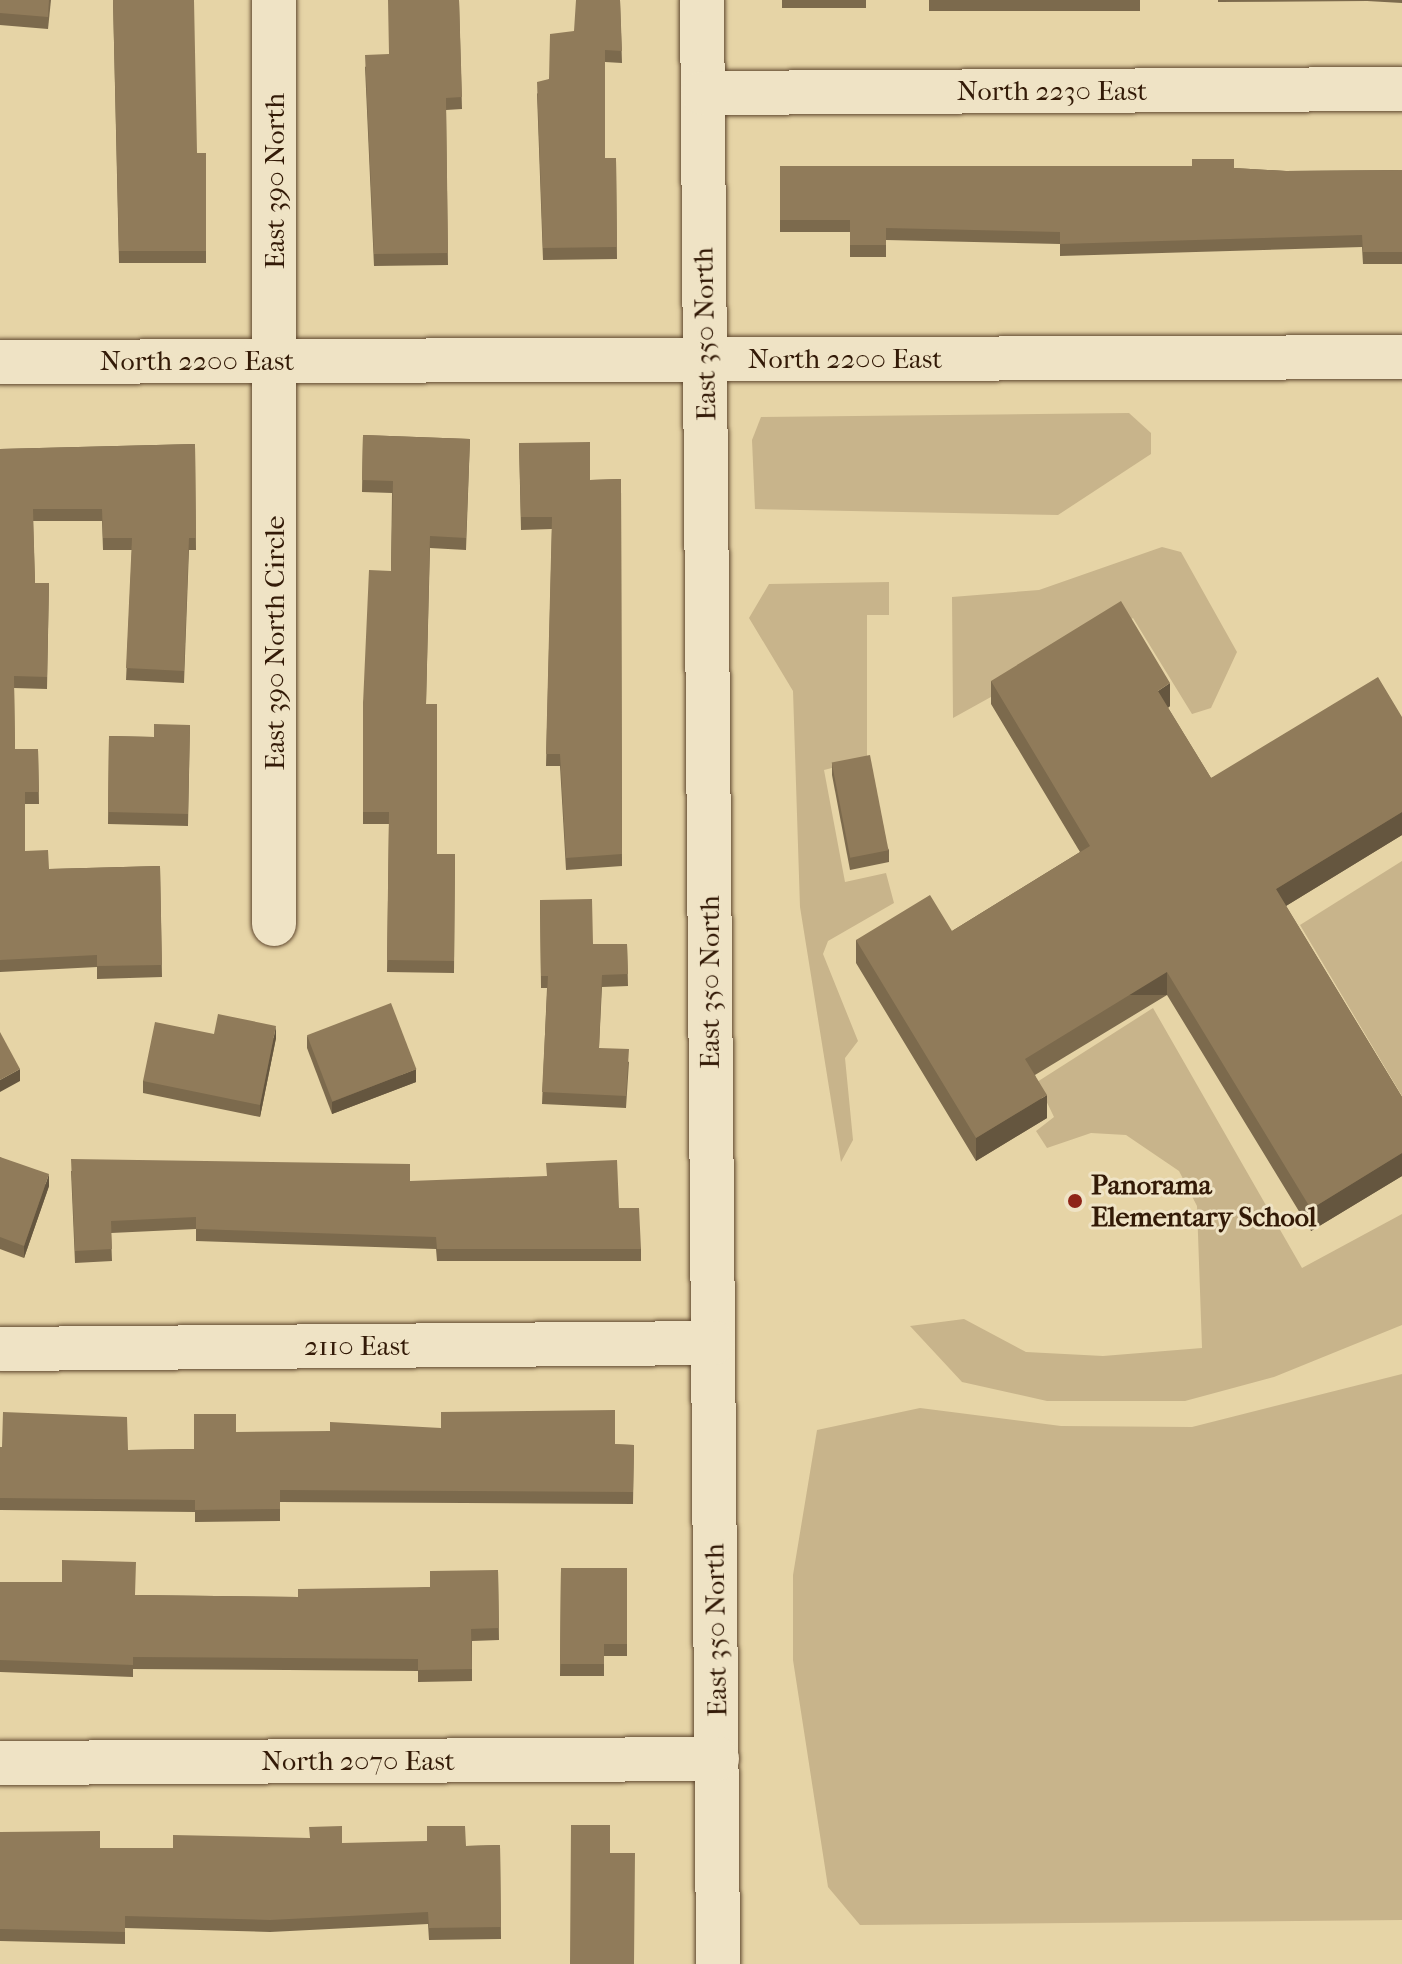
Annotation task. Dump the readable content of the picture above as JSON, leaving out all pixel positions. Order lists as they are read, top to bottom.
{
  "streets": {
    "street": [
      "North 2230 East",
      "East 390 North",
      "East 350 North",
      "North 2200 East",
      "East 390 North Circle",
      "2110 East",
      "North 2070 East"
    ]
  },
  "crossings": [
    ["North 2230 East", "East 350 North"],
    ["East 390 North", "North 2200 East"],
    ["East 390 North", "East 390 North Circle"],
    ["East 350 North", "North 2200 East"],
    ["East 350 North", "2110 East"],
    ["East 350 North", "North 2070 East"],
    ["North 2200 East", "East 390 North Circle"]
  ],
  "places": ["Panorama Elementary School"]
}
